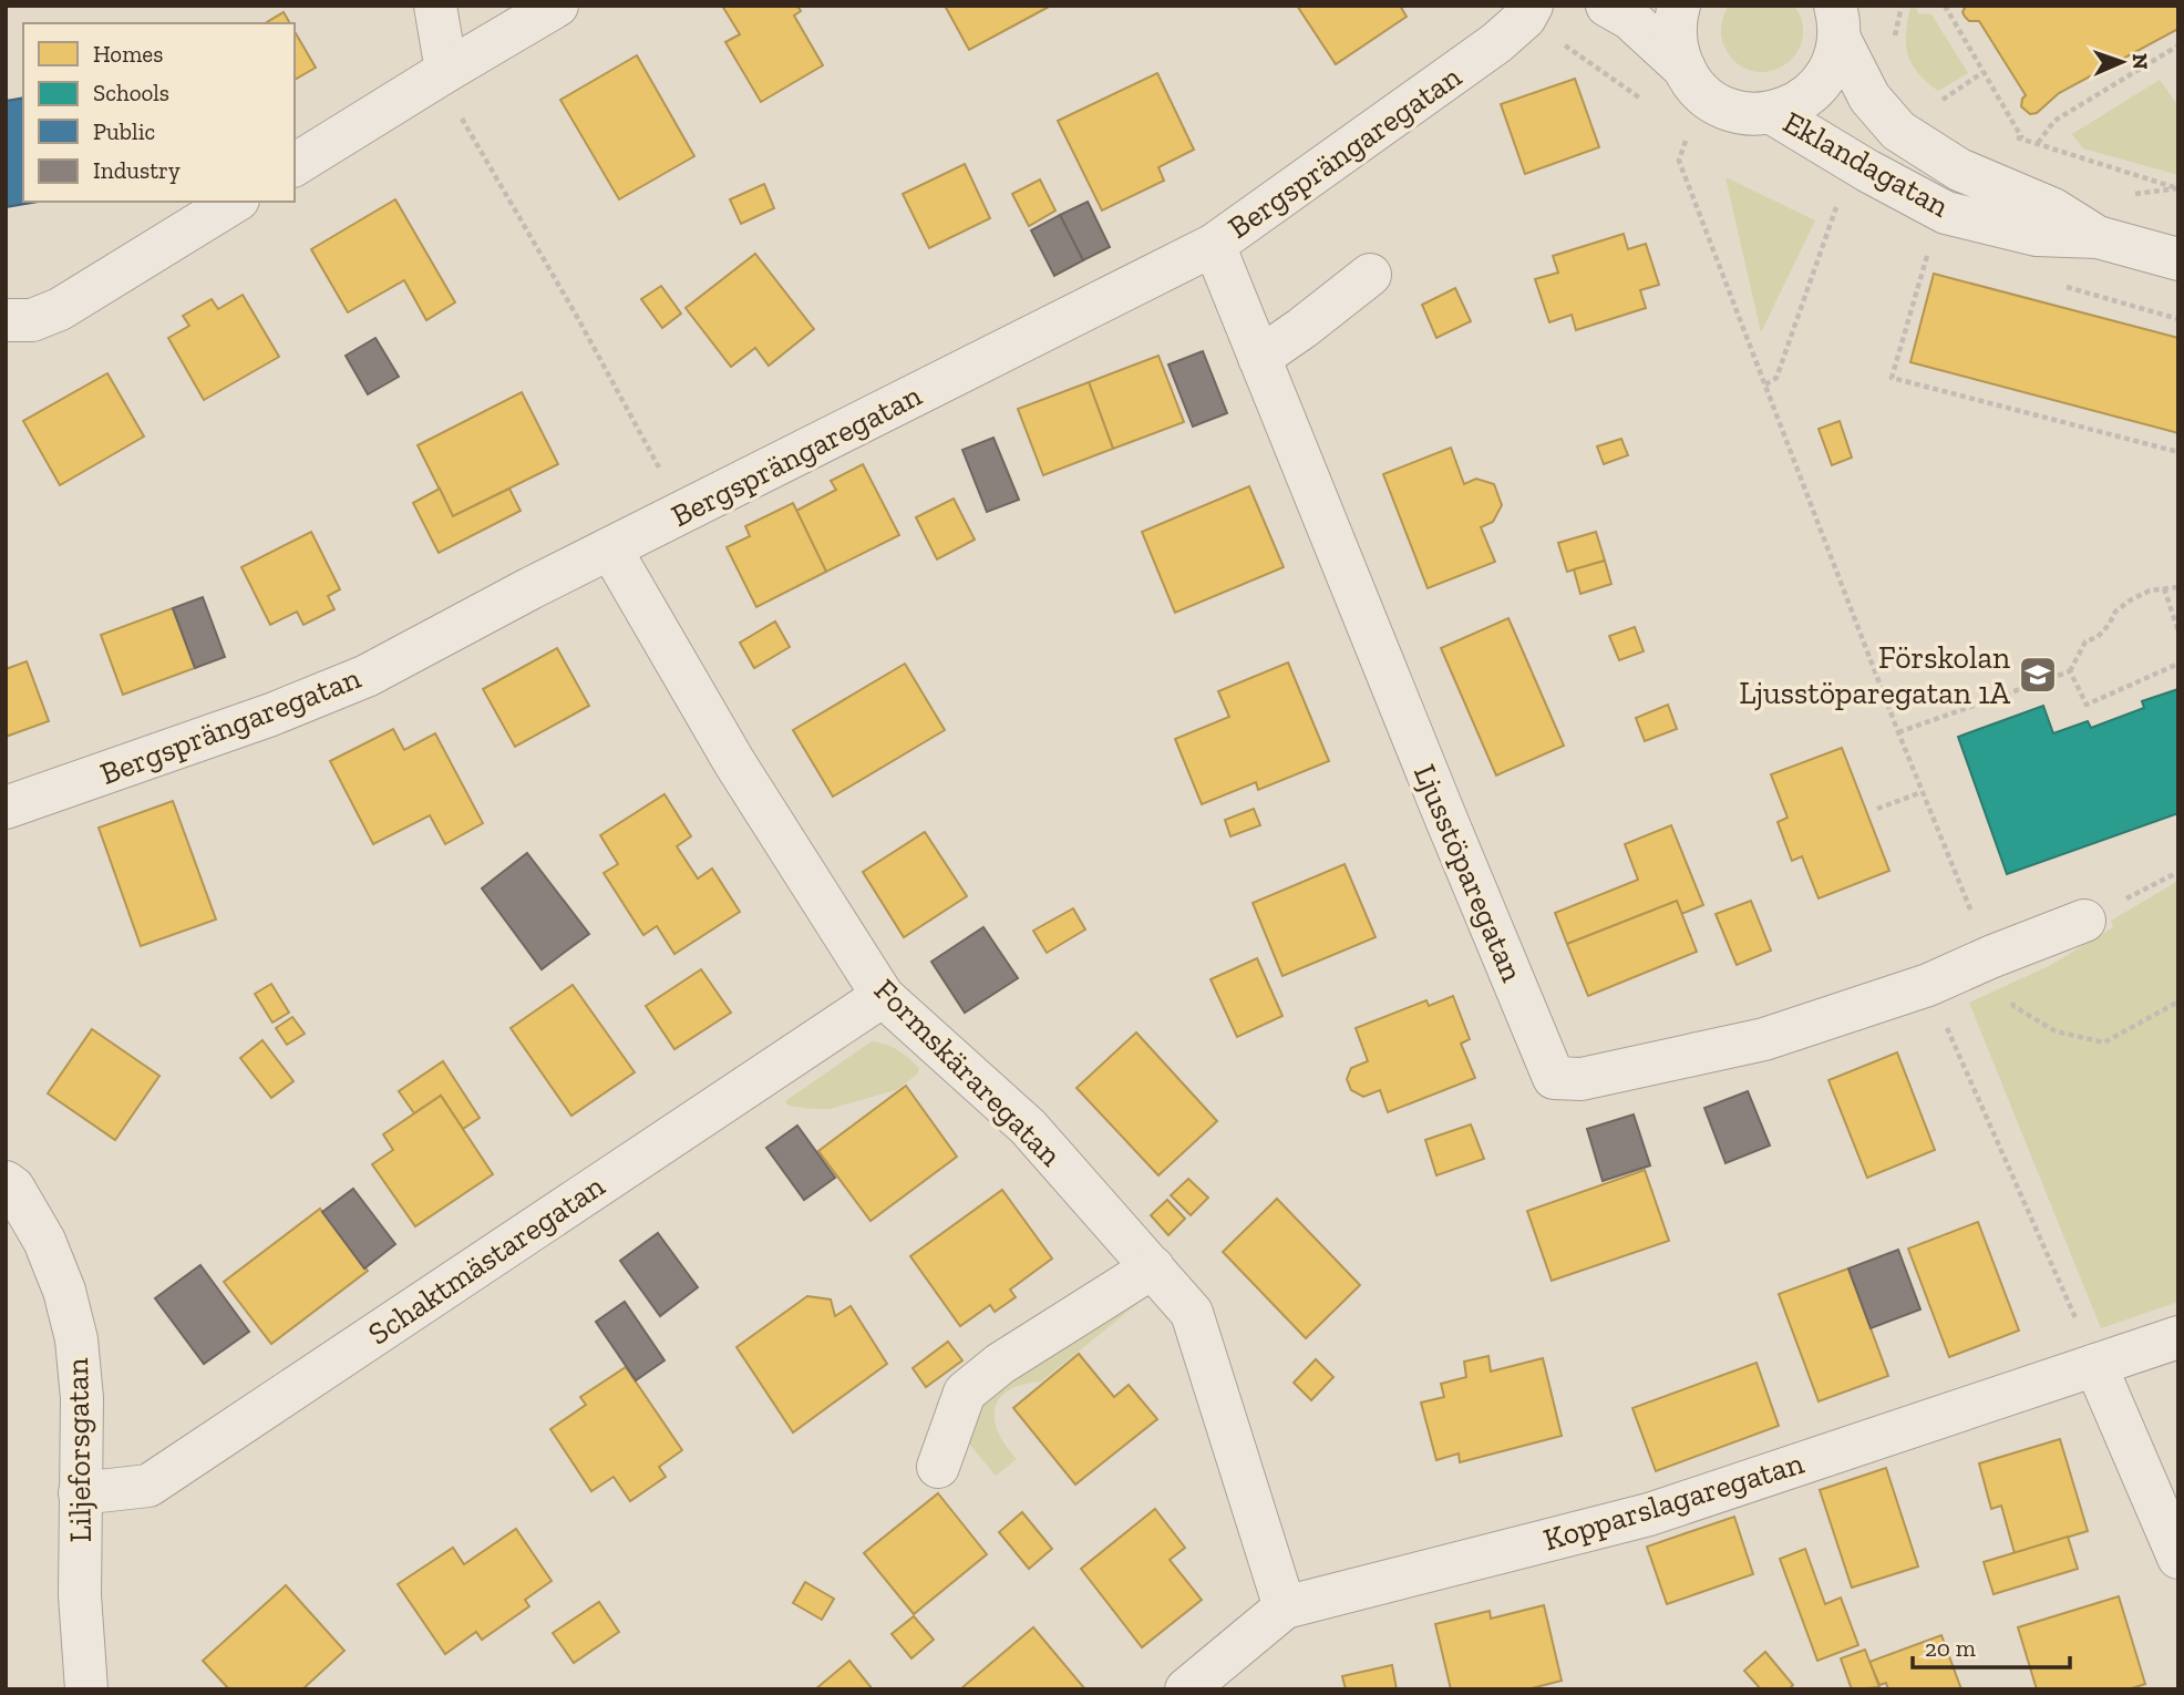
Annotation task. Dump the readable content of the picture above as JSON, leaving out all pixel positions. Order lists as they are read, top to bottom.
{
  "streets": {
    "street": [
      "Bergsprängaregatan",
      "Eklandagatan",
      "Ljusstöparegatan",
      "Formskäraregatan",
      "Schaktmästaregatan",
      "Liljeforsgatan",
      "Kopparslagaregatan"
    ]
  },
  "crossings": [
    ["Bergsprängaregatan", "Ljusstöparegatan"],
    ["Bergsprängaregatan", "Formskäraregatan"],
    ["Formskäraregatan", "Schaktmästaregatan"],
    ["Formskäraregatan", "Kopparslagaregatan"],
    ["Schaktmästaregatan", "Liljeforsgatan"]
  ],
  "places": {
    "school or university": ["Förskolan Ljusstöparegatan 1A"]
  },
  "legend": [
    "Homes",
    "Schools",
    "Public",
    "Industry"
  ],
  "scale_bar": "20 m",
  "north": "right"
}
